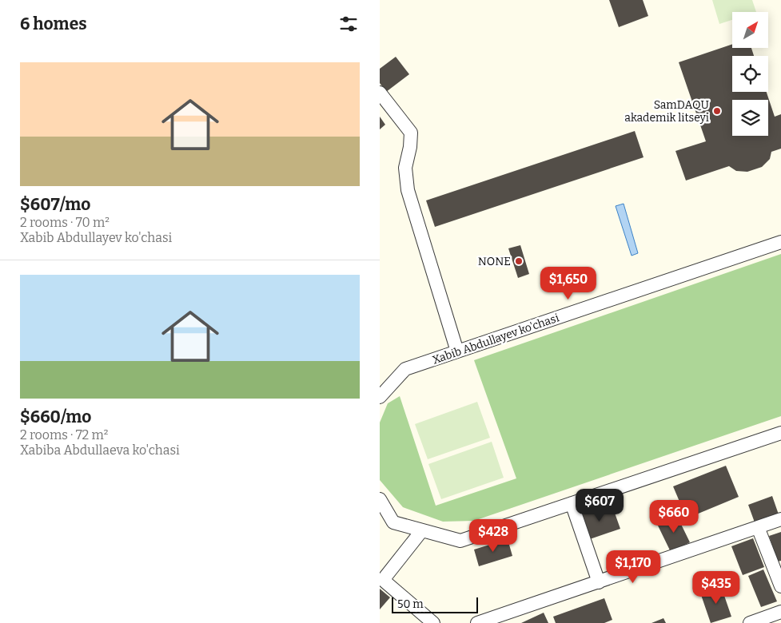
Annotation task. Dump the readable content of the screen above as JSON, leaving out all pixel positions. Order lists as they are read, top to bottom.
{
  "streets": {
    "street": ["Xabib Abdullayev ko'chasi"]
  },
  "places": ["SamDAQU akademik litseyi", "NONE"],
  "scale_bar": "50 m",
  "north": "top right",
  "page": {
    "heading": "6 homes",
    "list": [
      {
        "name": "$607/mo",
        "note": "2 rooms · 70 m² · Xabib Abdullayev ko'chasi"
      },
      {
        "name": "$660/mo",
        "note": "2 rooms · 72 m² · Xabiba Abdullaeva ko'chasi"
      }
    ],
    "price": [
      "$1,650",
      "$607",
      "$660",
      "$428",
      "$1,170",
      "$435"
    ],
    "scale": "50 m"
  }
}
